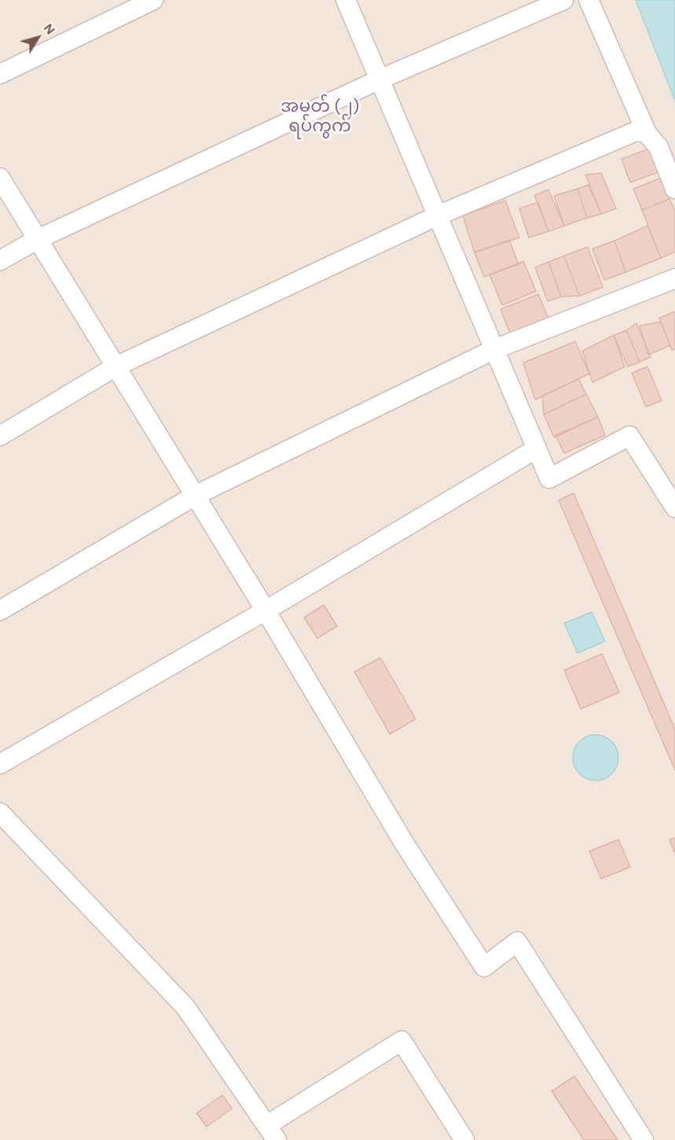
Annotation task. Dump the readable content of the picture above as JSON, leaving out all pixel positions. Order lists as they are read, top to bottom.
{
  "districts": ["အမှတ် (၂) ရပ်ကွက်"],
  "north": "top right"
}
